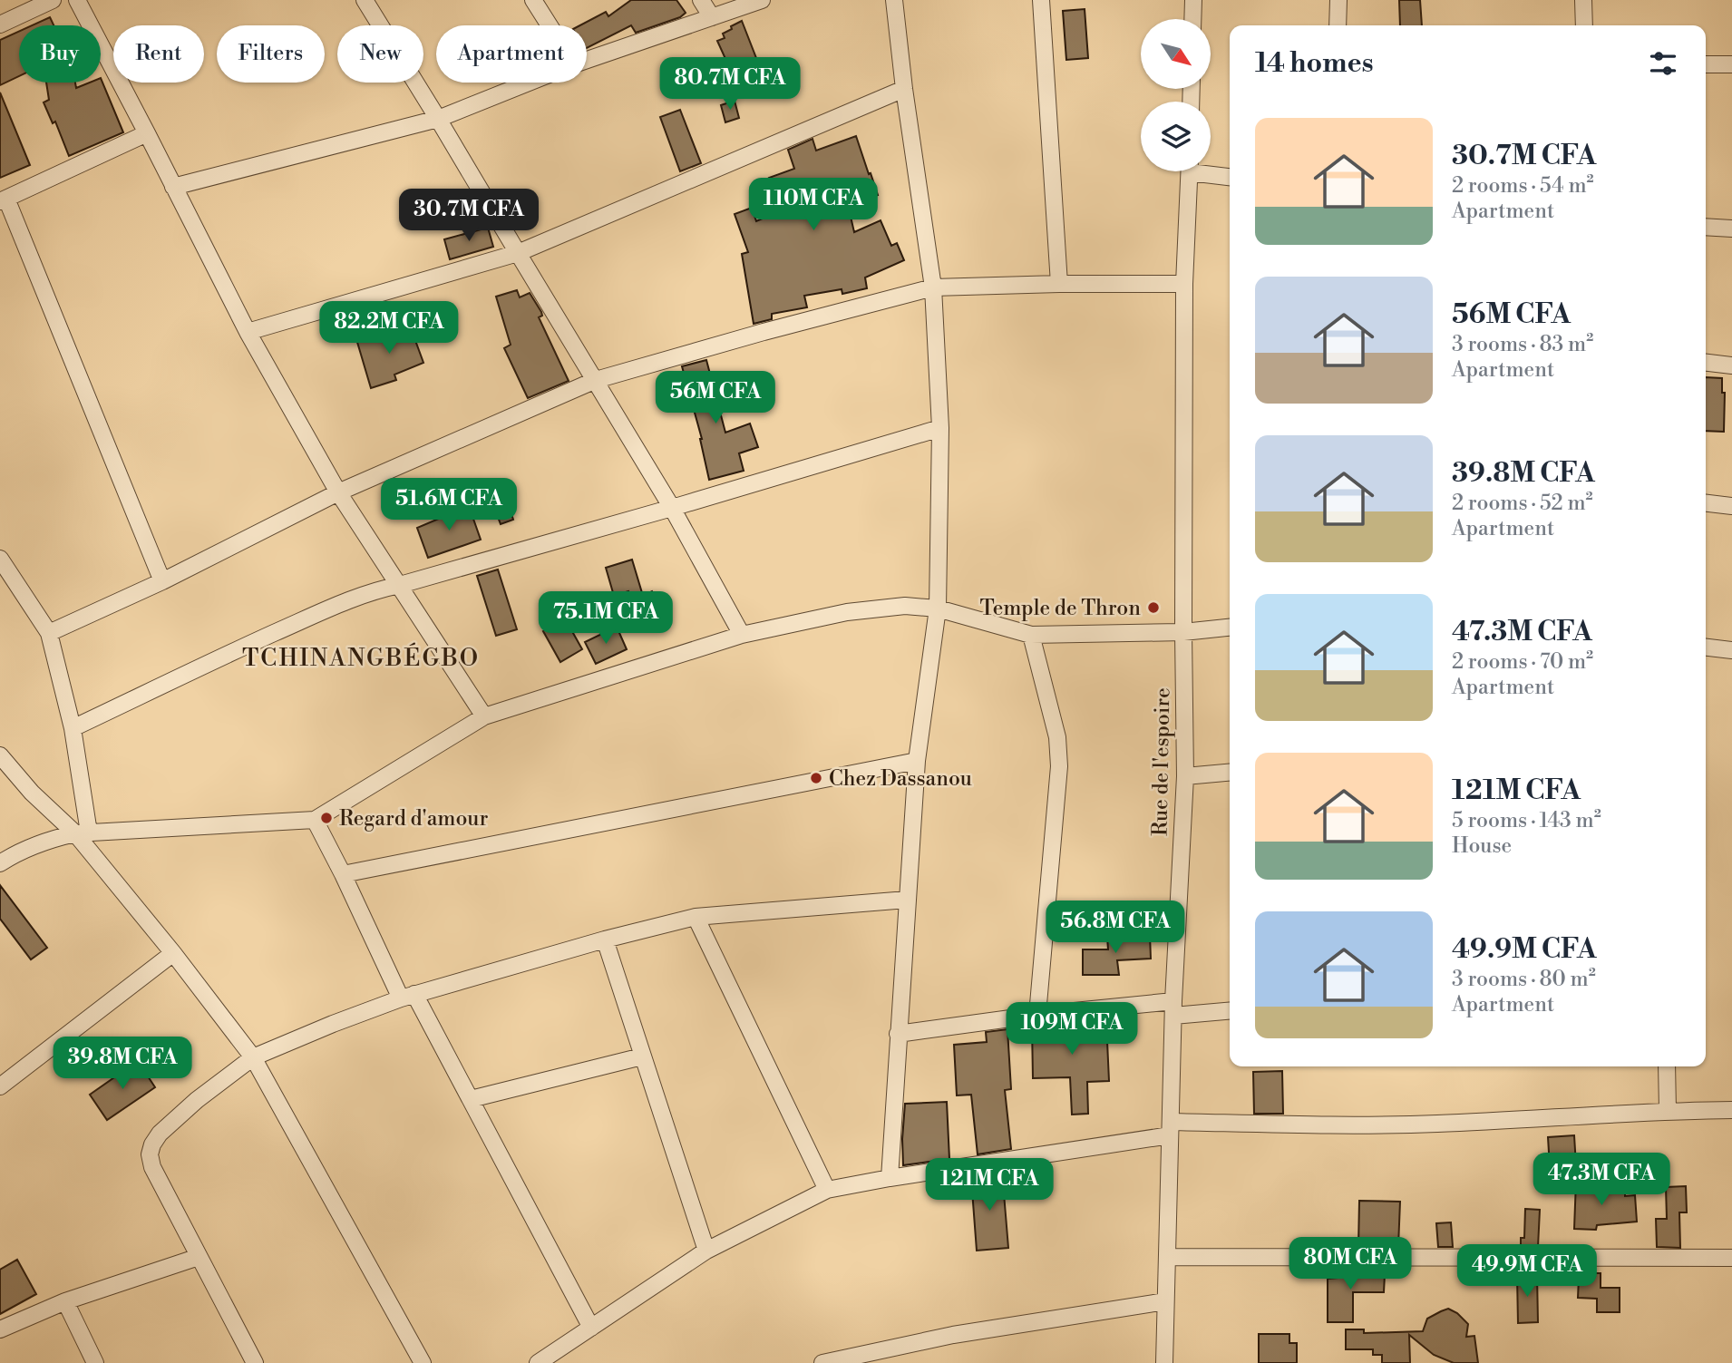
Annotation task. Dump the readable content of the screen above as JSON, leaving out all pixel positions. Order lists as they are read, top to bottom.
{
  "streets": {
    "street": ["Rue de l'espoire"]
  },
  "districts": ["TCHINANGBÉGBO"],
  "places": ["Temple de Thron", "Chez Dassanou", "Regard d'amour"],
  "north": "bottom right",
  "page": {
    "chip": [
      "Buy",
      "Rent",
      "Filters",
      "New",
      "Apartment"
    ],
    "heading": "14 homes",
    "price": [
      "80.7M CFA",
      "110M CFA",
      "30.7M CFA",
      "82.2M CFA",
      "56M CFA",
      "51.6M CFA",
      "75.1M CFA",
      "56.8M CFA",
      "109M CFA",
      "39.8M CFA",
      "47.3M CFA",
      "121M CFA",
      "80M CFA",
      "49.9M CFA"
    ],
    "list": [
      {
        "name": "30.7M CFA",
        "note": "2 rooms · 54 m² · Apartment"
      },
      {
        "name": "56M CFA",
        "note": "3 rooms · 83 m² · Apartment"
      },
      {
        "name": "39.8M CFA",
        "note": "2 rooms · 52 m² · Apartment"
      },
      {
        "name": "47.3M CFA",
        "note": "2 rooms · 70 m² · Apartment"
      },
      {
        "name": "121M CFA",
        "note": "5 rooms · 143 m² · House"
      },
      {
        "name": "49.9M CFA",
        "note": "3 rooms · 80 m² · Apartment"
      }
    ]
  }
}
